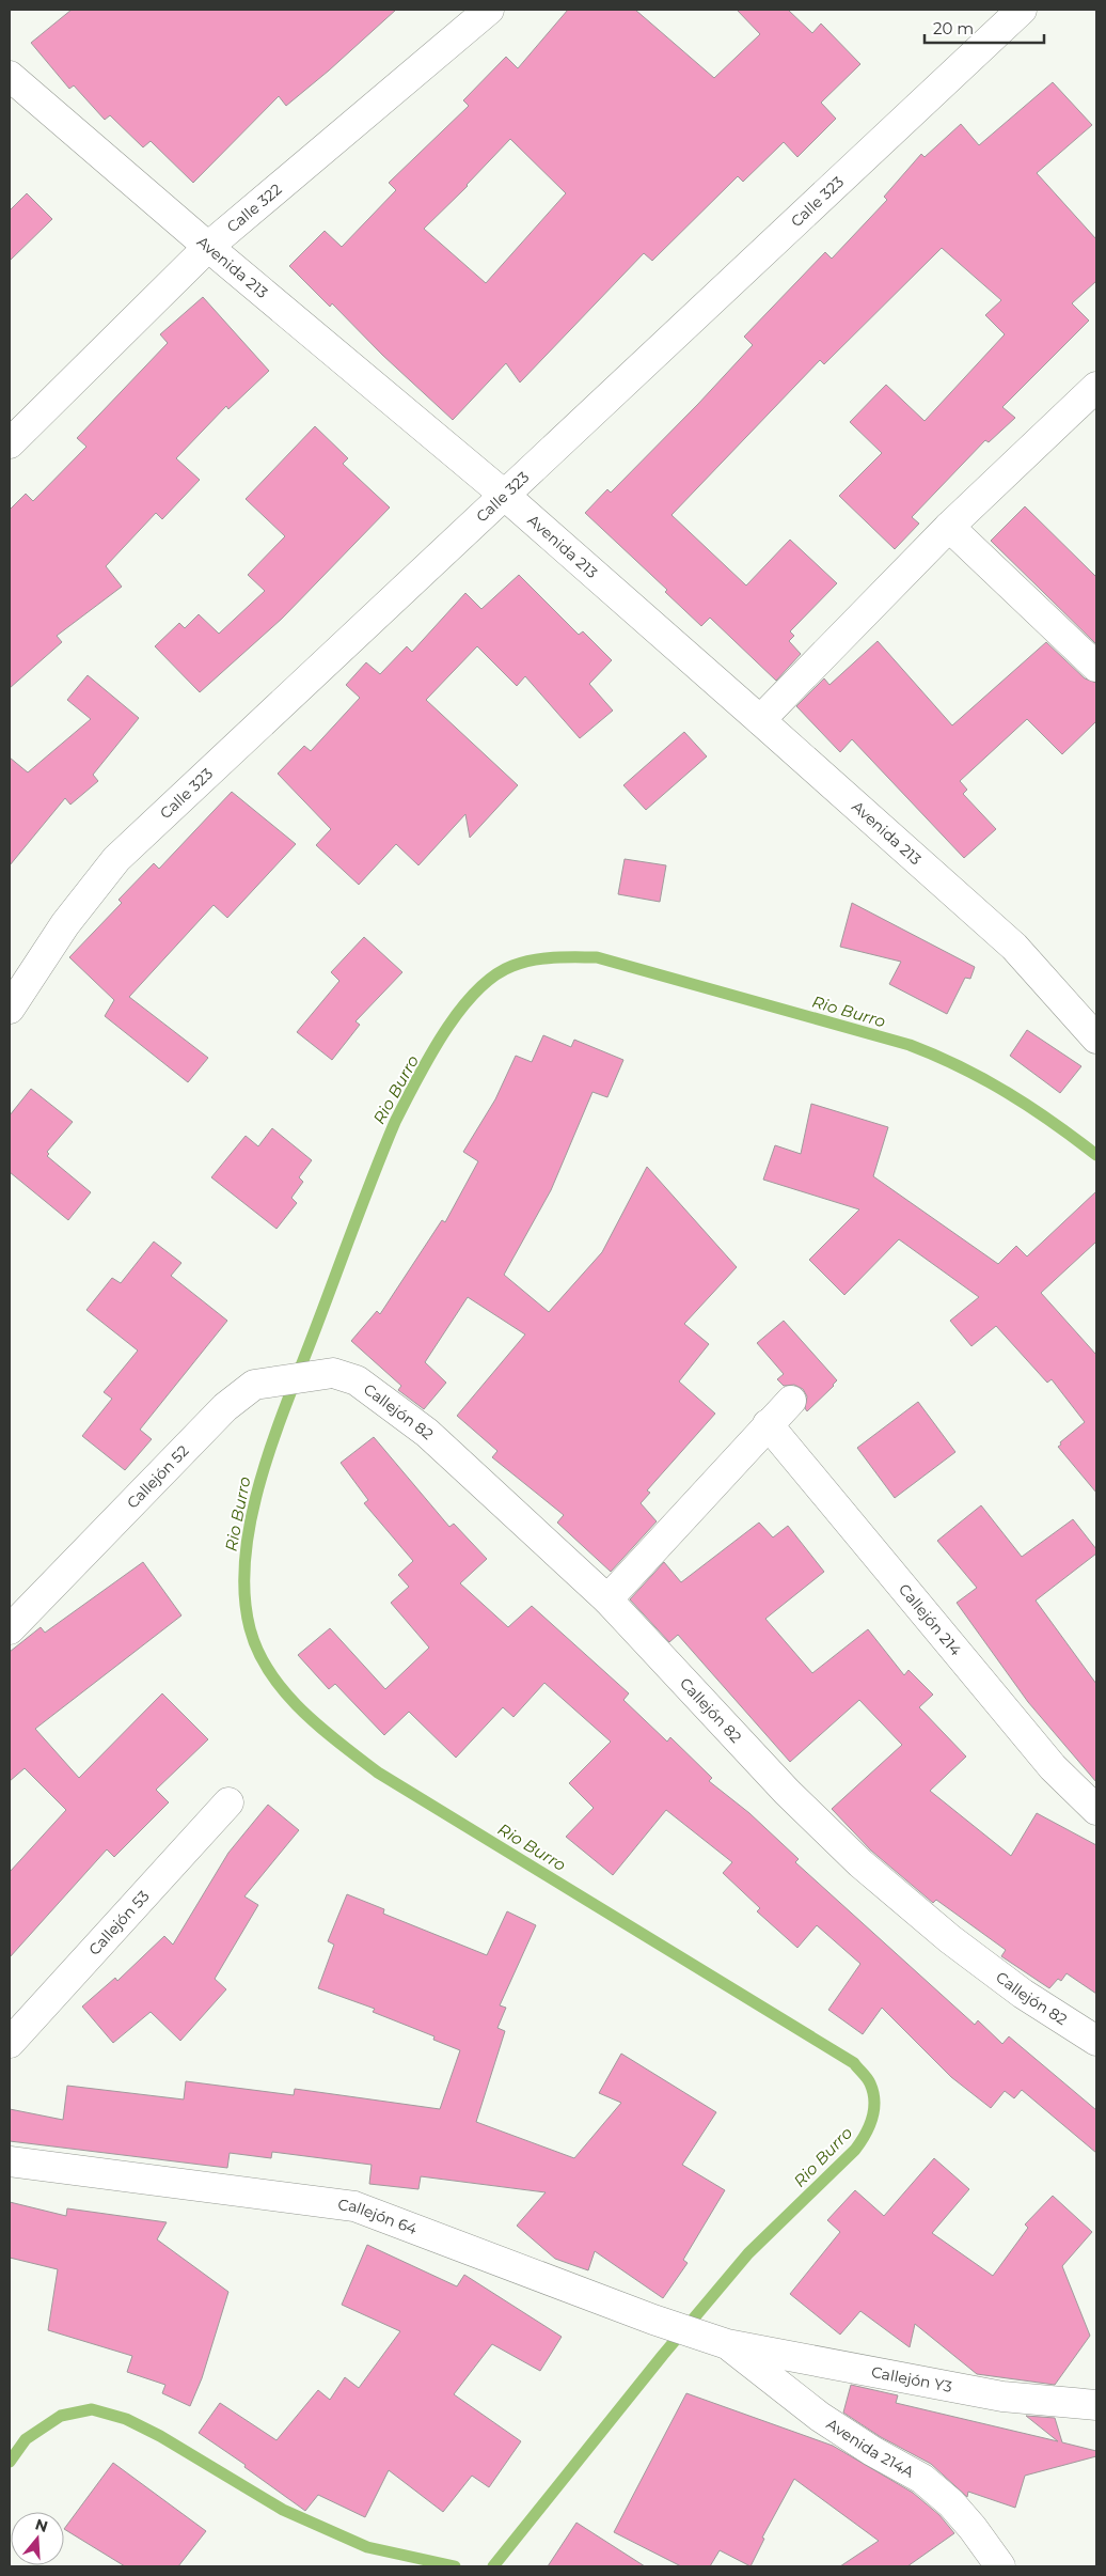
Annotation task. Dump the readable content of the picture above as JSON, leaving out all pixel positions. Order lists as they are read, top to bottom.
{
  "streets": {
    "street": [
      "Calle 323",
      "Calle 322",
      "Avenida 213",
      "Callejón 82",
      "Callejón 52",
      "Callejón 214",
      "Callejón 53",
      "Callejón 64",
      "Callejón Y3",
      "Avenida 214A"
    ]
  },
  "crossings": [
    ["Calle 323", "Avenida 213"],
    ["Calle 322", "Avenida 213"],
    ["Callejón 82", "Callejón 52"],
    ["Callejón 64", "Callejón Y3"],
    ["Callejón 64", "Avenida 214A"],
    ["Callejón Y3", "Avenida 214A"]
  ],
  "water": ["Rio Burro"],
  "scale_bar": "20 m",
  "north": "top"
}
